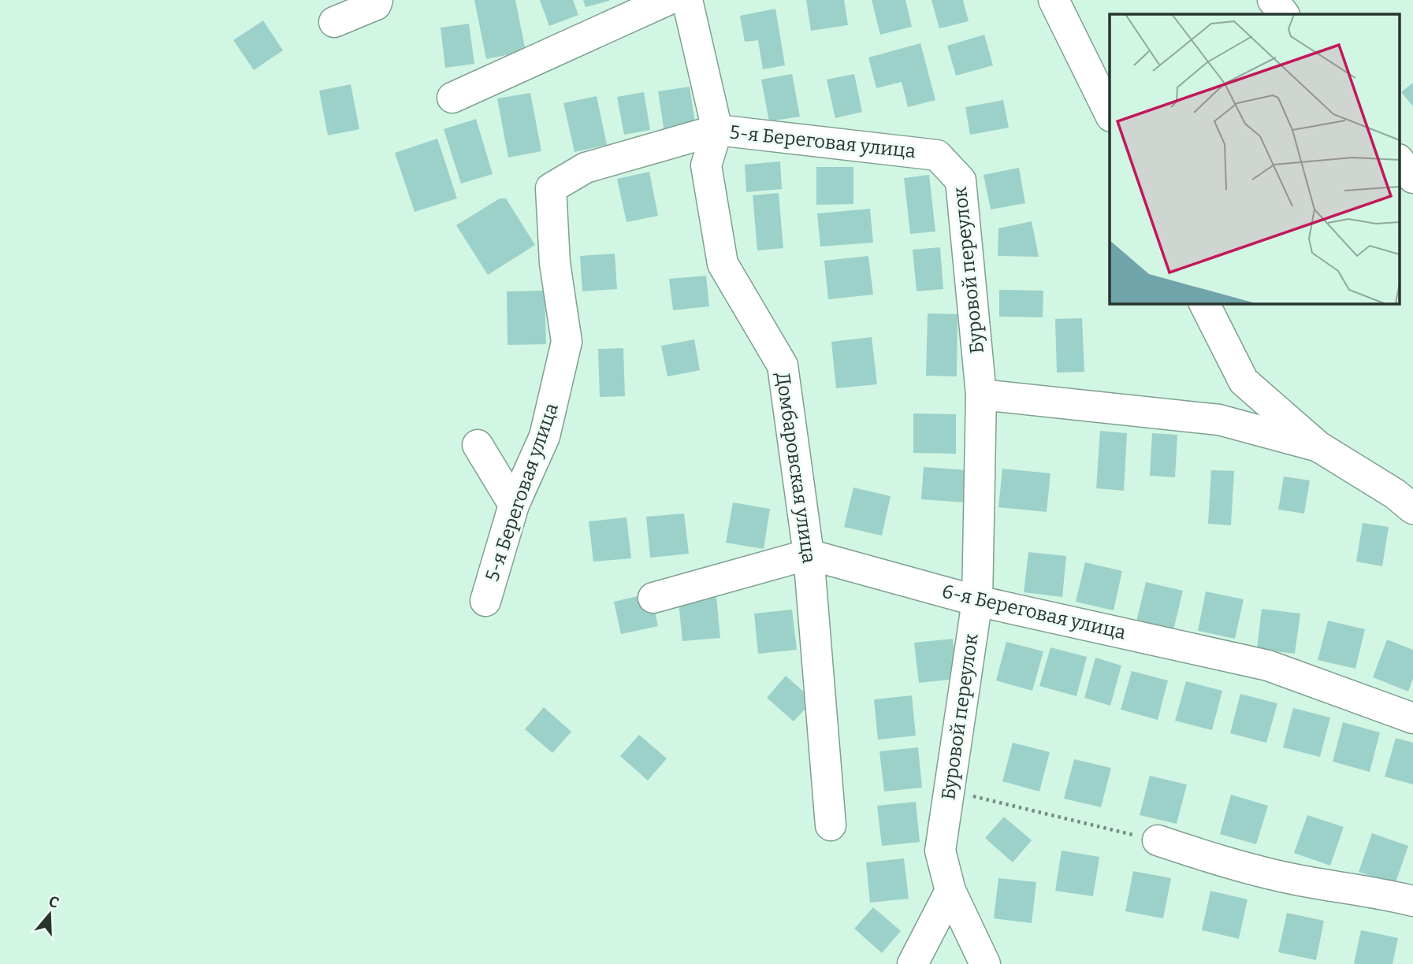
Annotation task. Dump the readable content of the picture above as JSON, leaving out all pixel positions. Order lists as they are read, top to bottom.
{
  "streets": {
    "street": [
      "5-я Береговая улица",
      "Буровой переулок",
      "Домбаровская улица",
      "6-я Береговая улица"
    ]
  },
  "crossings": [
    ["5-я Береговая улица", "Буровой переулок"],
    ["5-я Береговая улица", "Домбаровская улица"],
    ["Буровой переулок", "6-я Береговая улица"],
    ["Домбаровская улица", "6-я Береговая улица"]
  ],
  "north": "top"
}
